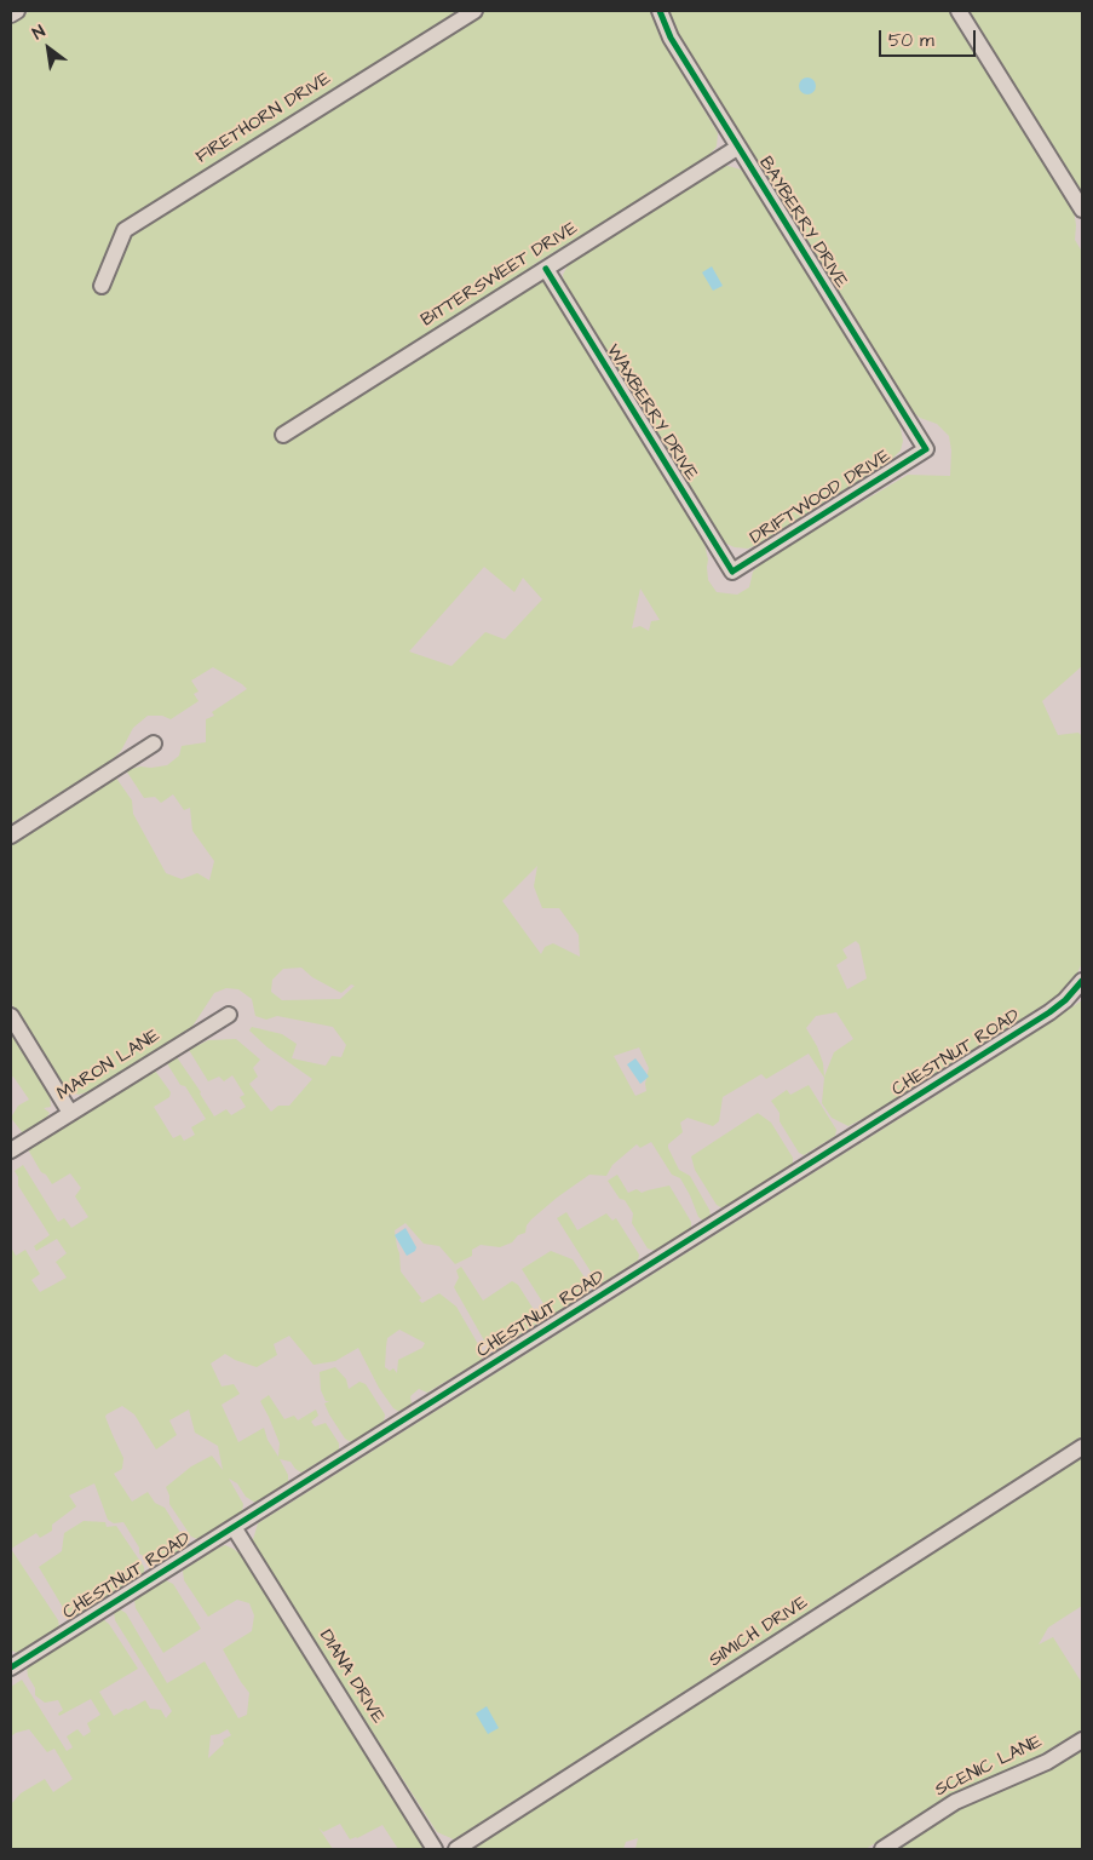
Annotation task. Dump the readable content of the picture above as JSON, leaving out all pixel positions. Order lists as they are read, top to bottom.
{
  "streets": {
    "street": [
      "FIRETHORN DRIVE",
      "BAYBERRY DRIVE",
      "BITTERSWEET DRIVE",
      "WAXBERRY DRIVE",
      "DRIFTWOOD DRIVE",
      "CHESTNUT ROAD",
      "MARON LANE",
      "SIMICH DRIVE",
      "DIANA DRIVE",
      "SCENIC LANE"
    ]
  },
  "crossings": [
    ["BAYBERRY DRIVE", "BITTERSWEET DRIVE"],
    ["BAYBERRY DRIVE", "DRIFTWOOD DRIVE"],
    ["BITTERSWEET DRIVE", "WAXBERRY DRIVE"],
    ["WAXBERRY DRIVE", "DRIFTWOOD DRIVE"],
    ["CHESTNUT ROAD", "DIANA DRIVE"]
  ],
  "scale_bar": "50 m",
  "north": "top left"
}
